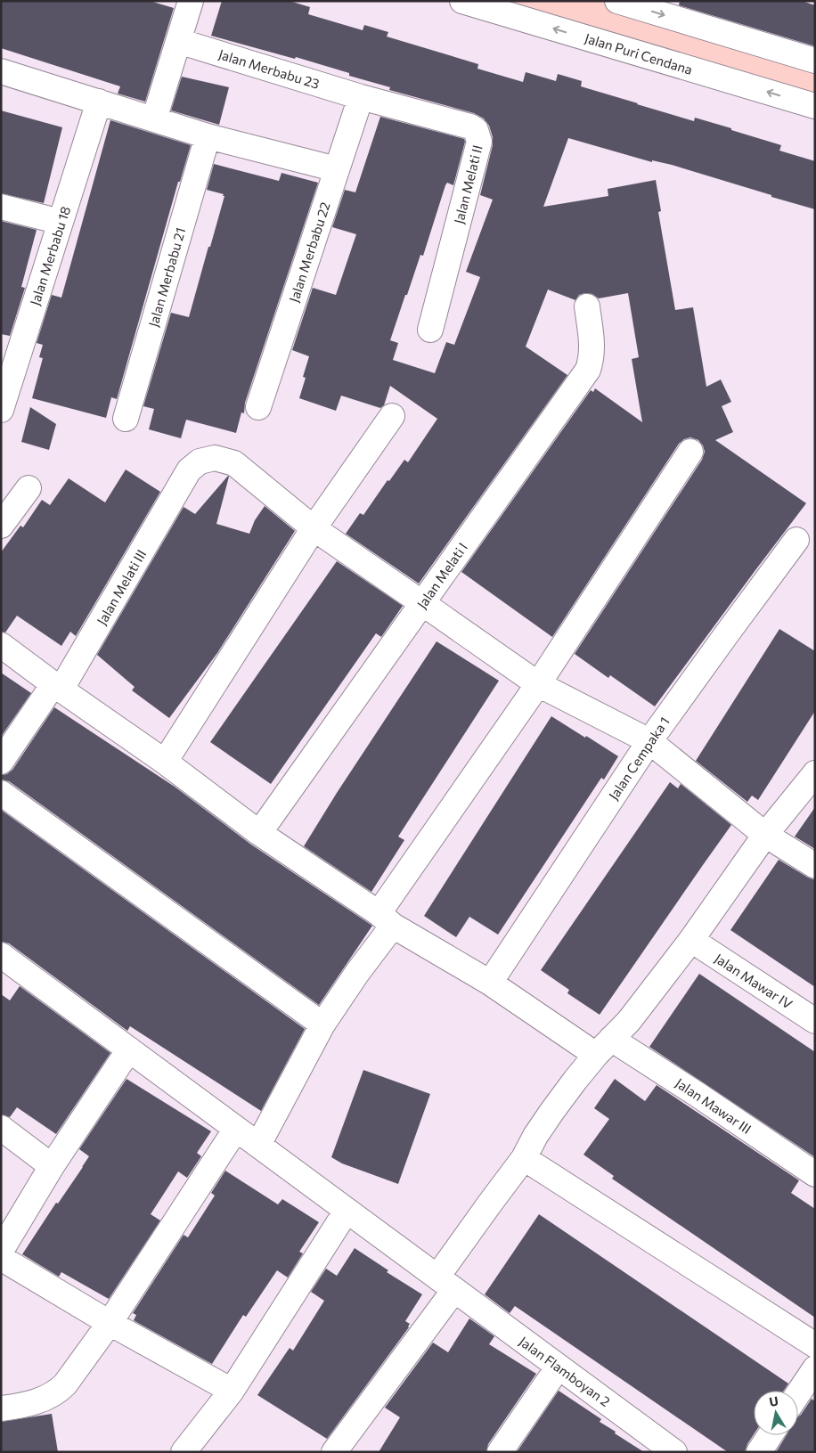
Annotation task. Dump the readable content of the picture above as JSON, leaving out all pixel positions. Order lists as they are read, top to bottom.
{
  "streets": {
    "street": [
      "Jalan Puri Cendana",
      "Jalan Merbabu 23",
      "Jalan Melati II",
      "Jalan Merbabu 22",
      "Jalan Merbabu 18",
      "Jalan Merbabu 21",
      "Jalan Melati I",
      "Jalan Melati III",
      "Jalan Cempaka 1",
      "Jalan Mawar IV",
      "Jalan Mawar III",
      "Jalan Flamboyan 2"
    ]
  },
  "crossings": [
    ["Jalan Merbabu 23", "Jalan Melati II"],
    ["Jalan Merbabu 23", "Jalan Merbabu 22"],
    ["Jalan Melati II", "Jalan Merbabu 22"],
    ["Jalan Melati I", "Jalan Melati III"],
    ["Jalan Melati I", "Jalan Mawar III"],
    ["Jalan Melati III", "Jalan Cempaka 1"],
    ["Jalan Melati III", "Jalan Mawar III"],
    ["Jalan Cempaka 1", "Jalan Mawar III"]
  ],
  "north": "top"
}
